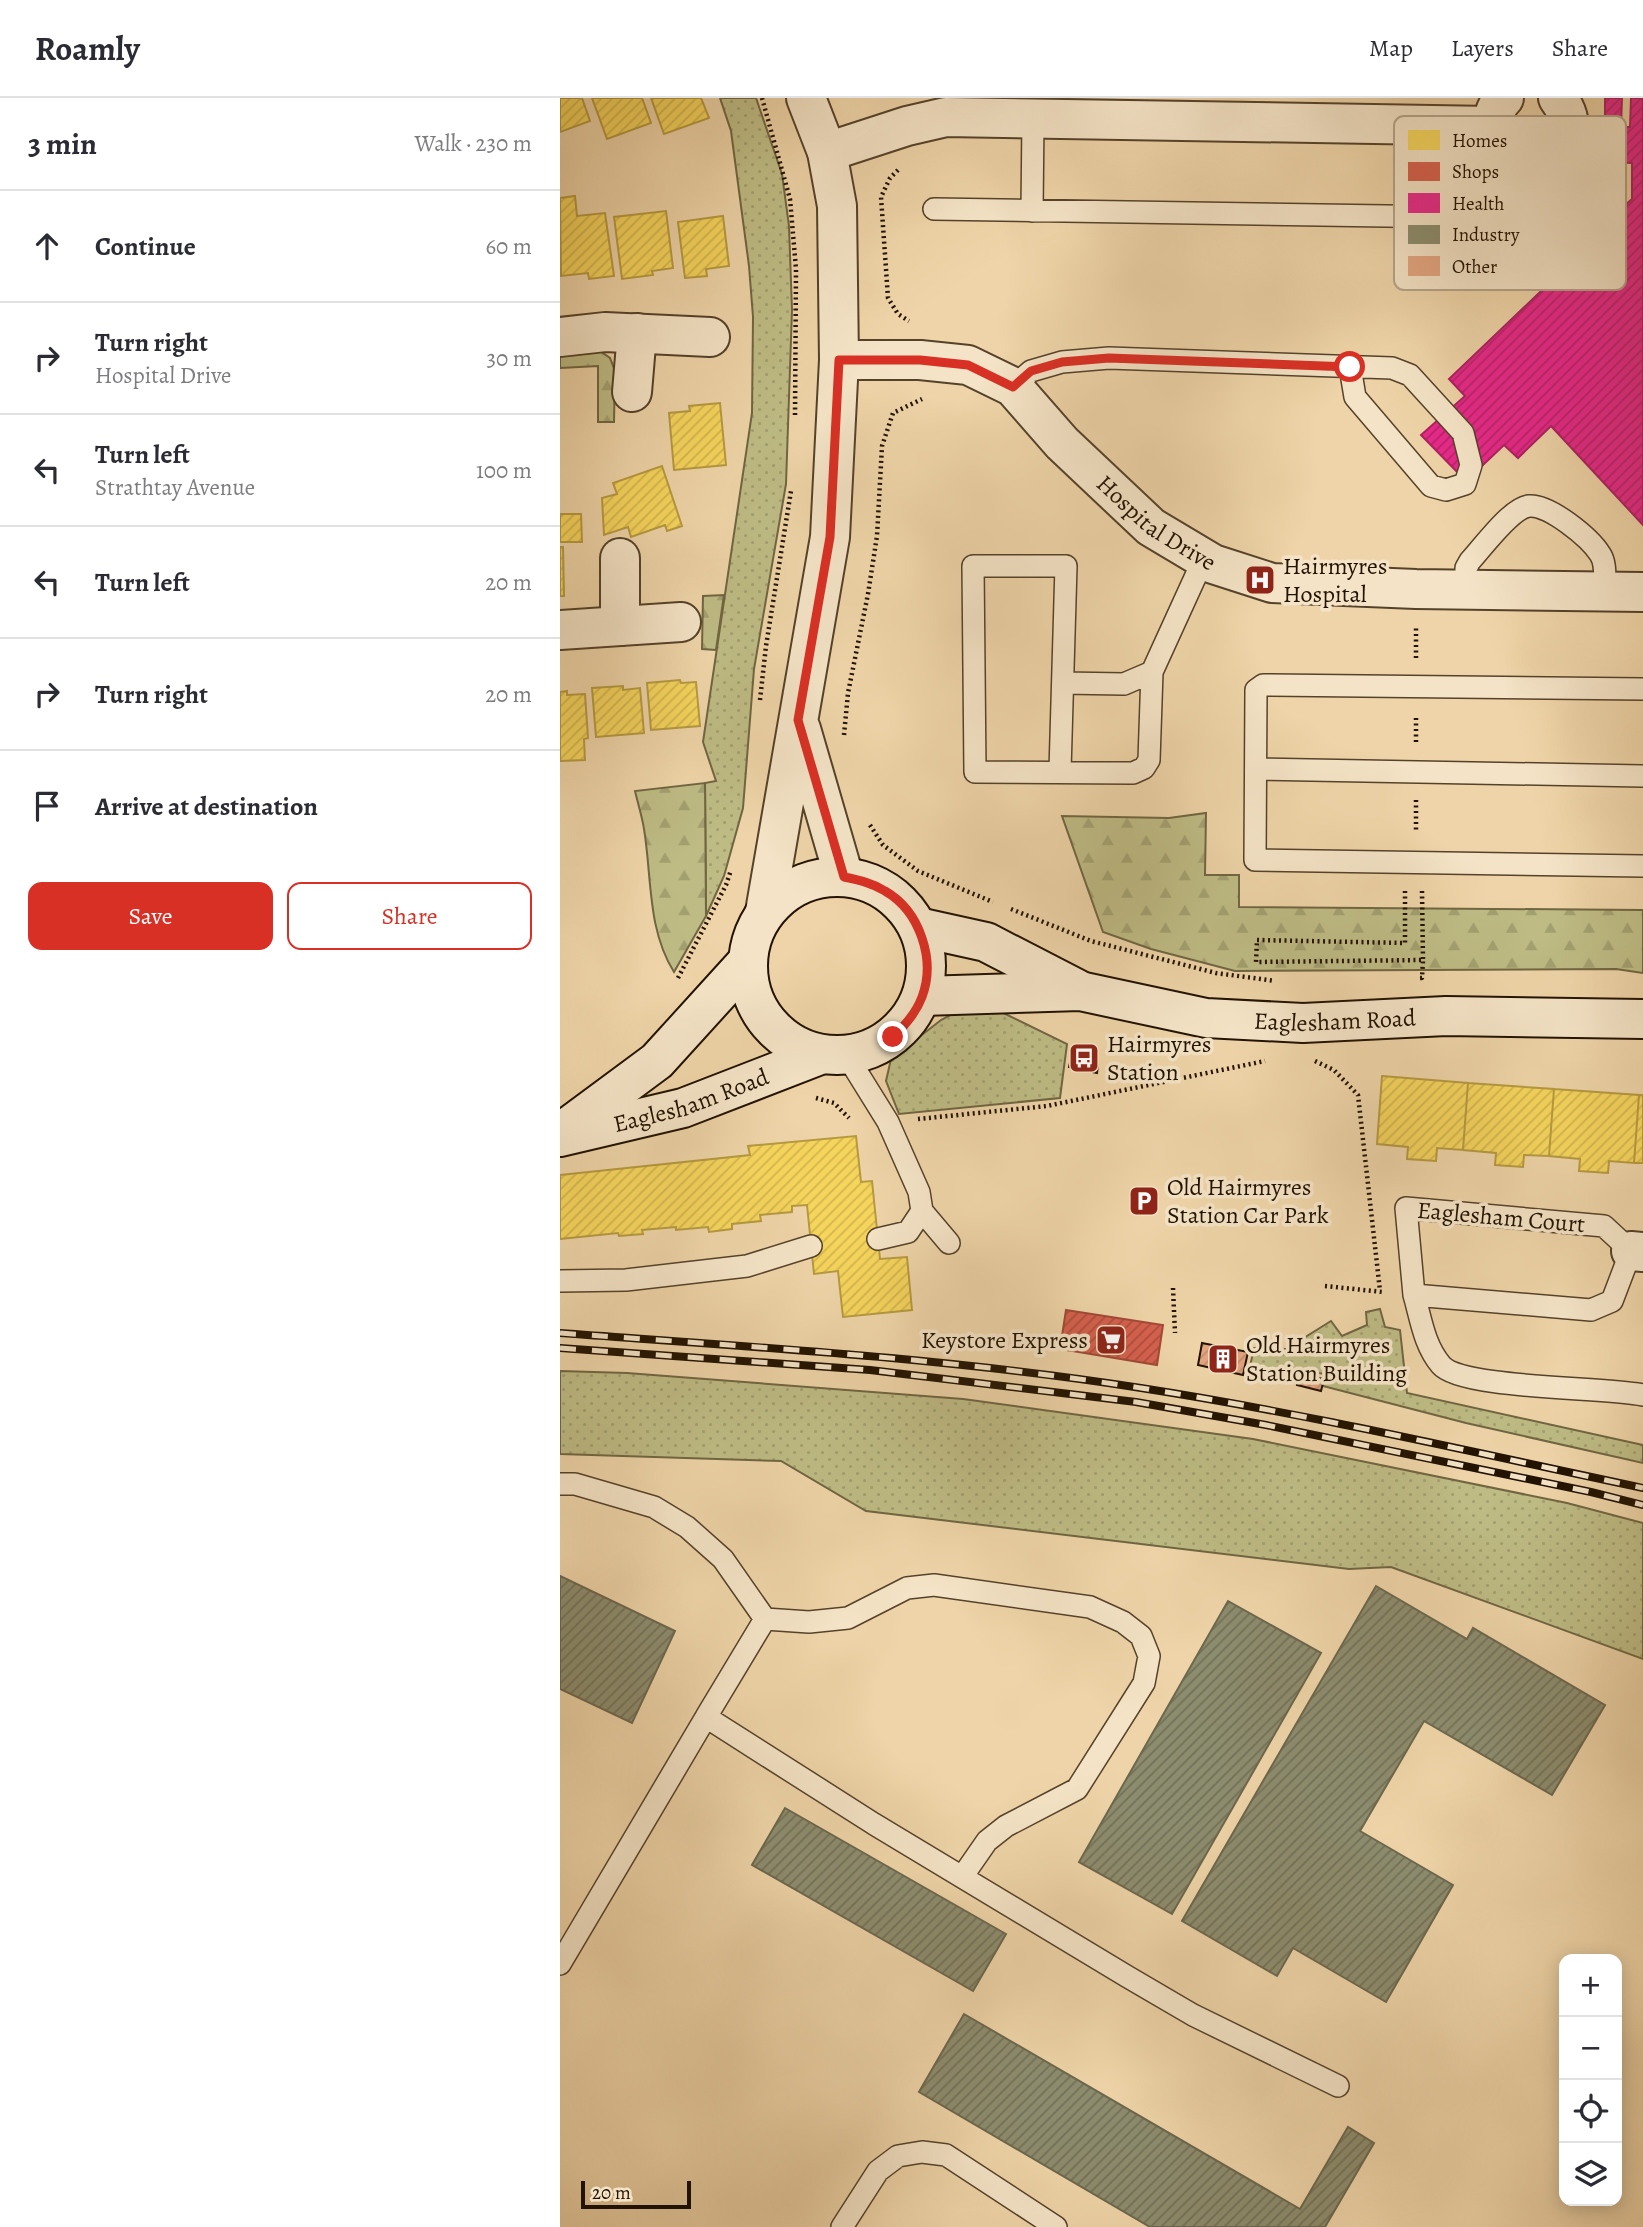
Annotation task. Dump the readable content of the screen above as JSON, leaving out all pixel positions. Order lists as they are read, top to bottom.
{
  "streets": {
    "street": ["Hospital Drive", "Eaglesham Road"],
    "lane": ["Eaglesham Court"]
  },
  "places": {
    "hospital": ["Hairmyres Hospital"],
    "bus stop": ["Hairmyres Station"],
    "parking": ["Old Hairmyres Station Car Park"],
    "supermarket": ["Keystore Express"],
    "building": ["Old Hairmyres Station Building"]
  },
  "legend": [
    "Homes",
    "Shops",
    "Health",
    "Industry",
    "Other"
  ],
  "scale_bar": "20 m",
  "page": {
    "header": "Roamly",
    "nav": ["Map", "Layers", "Share"],
    "heading": ["3 min", "Walk · 230 m"],
    "list": [
      ["Continue", "60 m"],
      ["Turn right", "Hospital Drive", "30 m"],
      ["Turn left", "Strathtay Avenue", "100 m"],
      ["Turn left", "20 m"],
      ["Turn right", "20 m"],
      "Arrive at destination"
    ],
    "buttons": ["Save", "Share"],
    "map_buttons": ["+", "−"],
    "scale": "20 m"
  }
}
